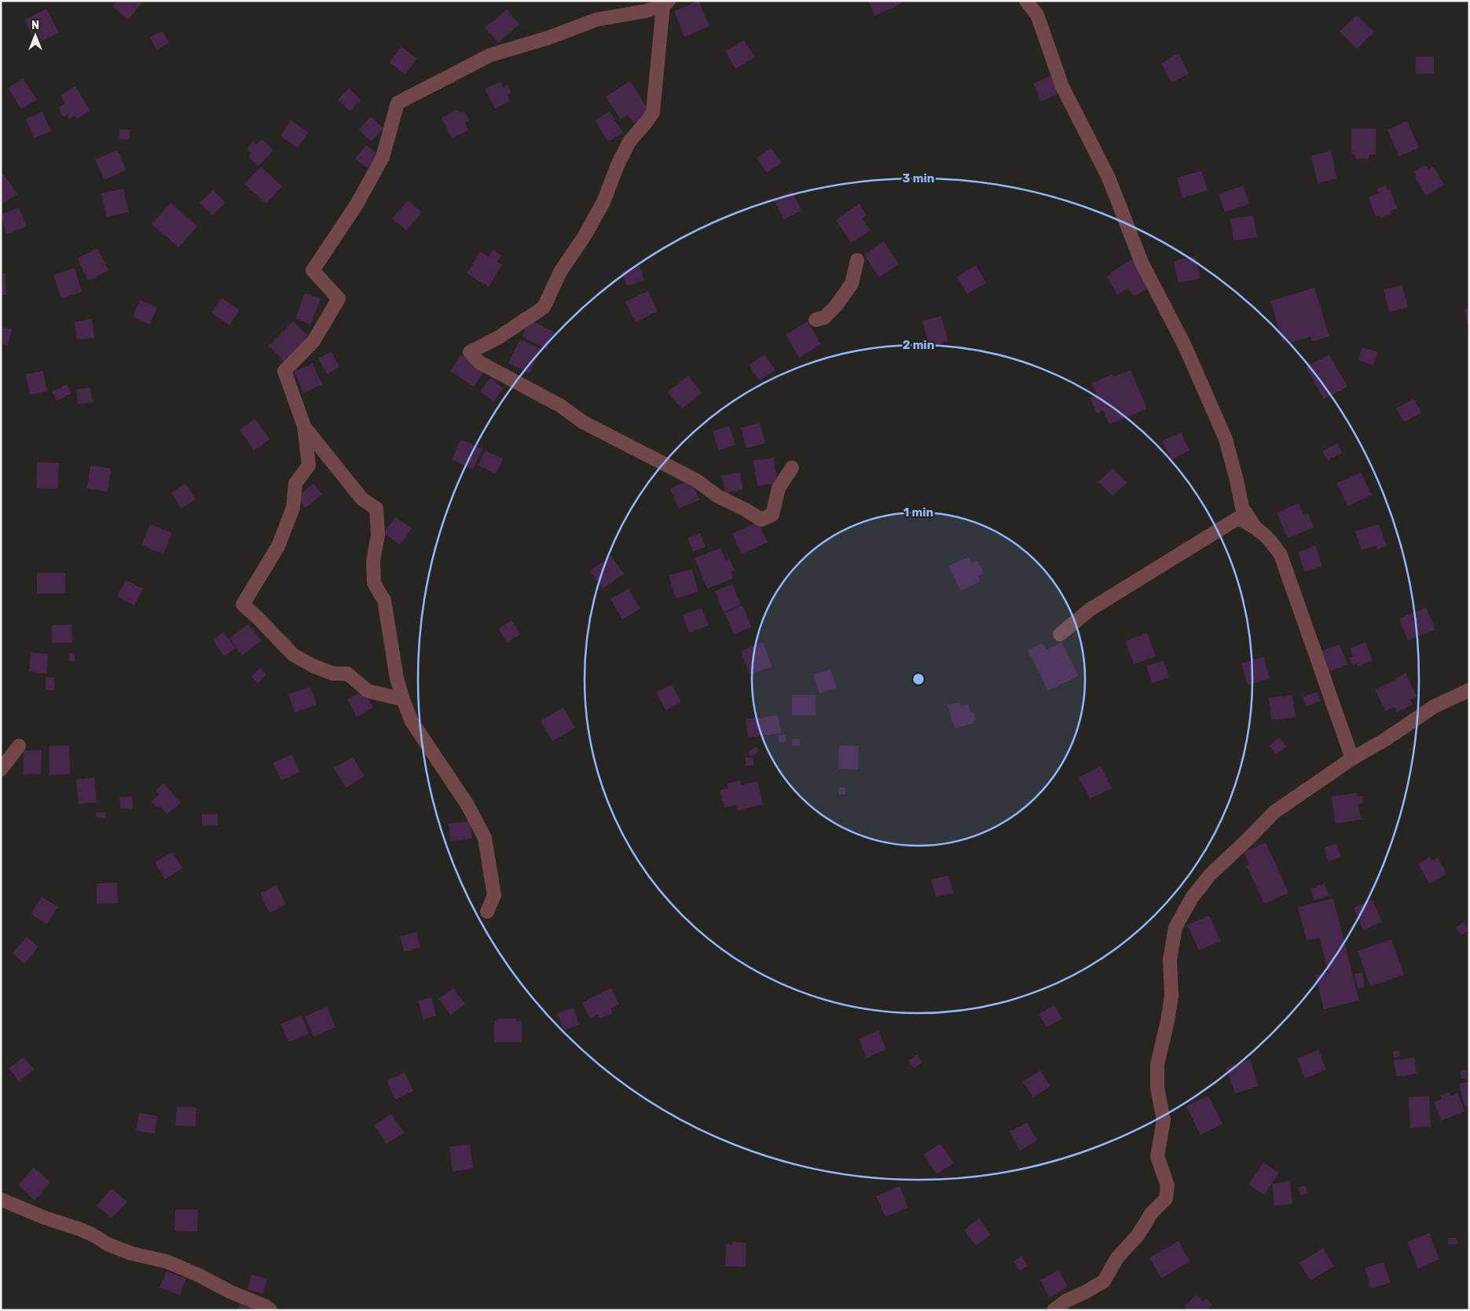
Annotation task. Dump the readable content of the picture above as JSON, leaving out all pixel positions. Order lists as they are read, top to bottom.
{
  "north": "top",
  "rings": ["3 min", "2 min", "1 min"]
}
